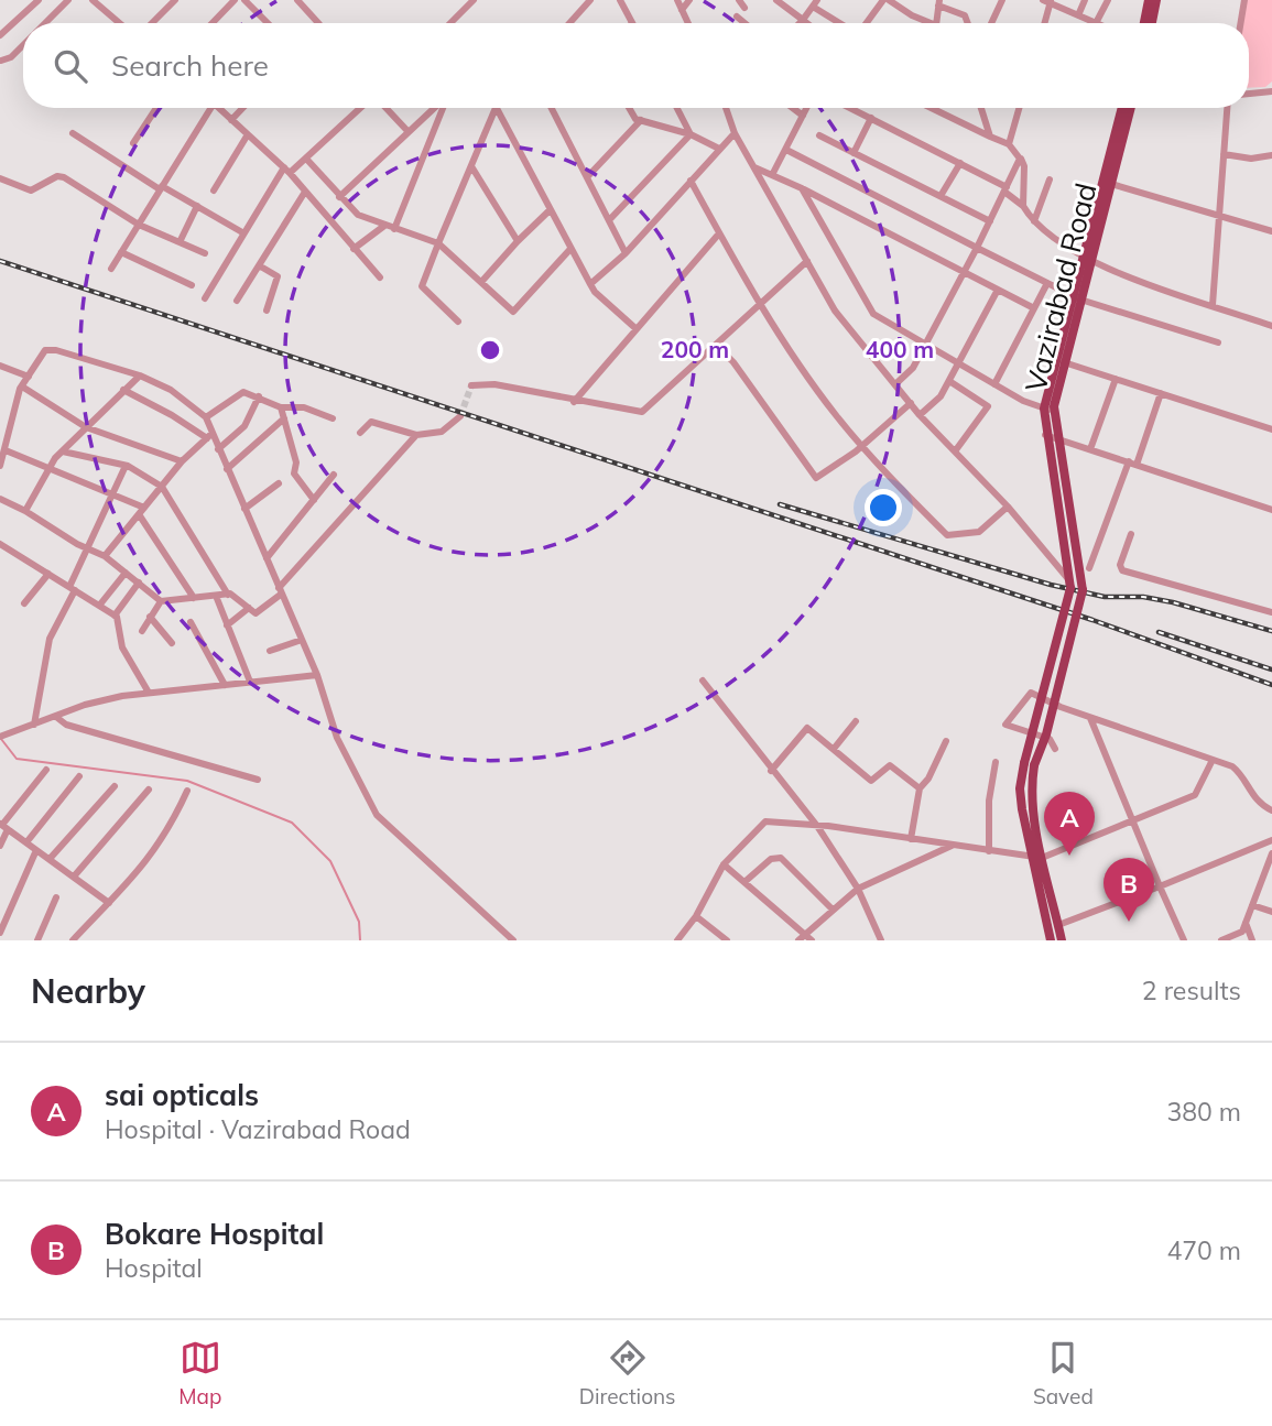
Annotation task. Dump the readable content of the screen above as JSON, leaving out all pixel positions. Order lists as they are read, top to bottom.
{
  "streets": {
    "main road": ["Vazirabad Road"]
  },
  "page": {
    "search": "Search here",
    "pins": ["A", "B"],
    "heading": ["Nearby", "2 results"],
    "list": [
      {
        "mark": "A",
        "name": "sai opticals",
        "note": "Hospital · Vazirabad Road",
        "value": "380 m"
      },
      {
        "mark": "B",
        "name": "Bokare Hospital",
        "note": "Hospital",
        "value": "470 m"
      }
    ],
    "nav": ["Map", "Directions", "Saved"]
  },
  "rings": ["200 m", "400 m"]
}
